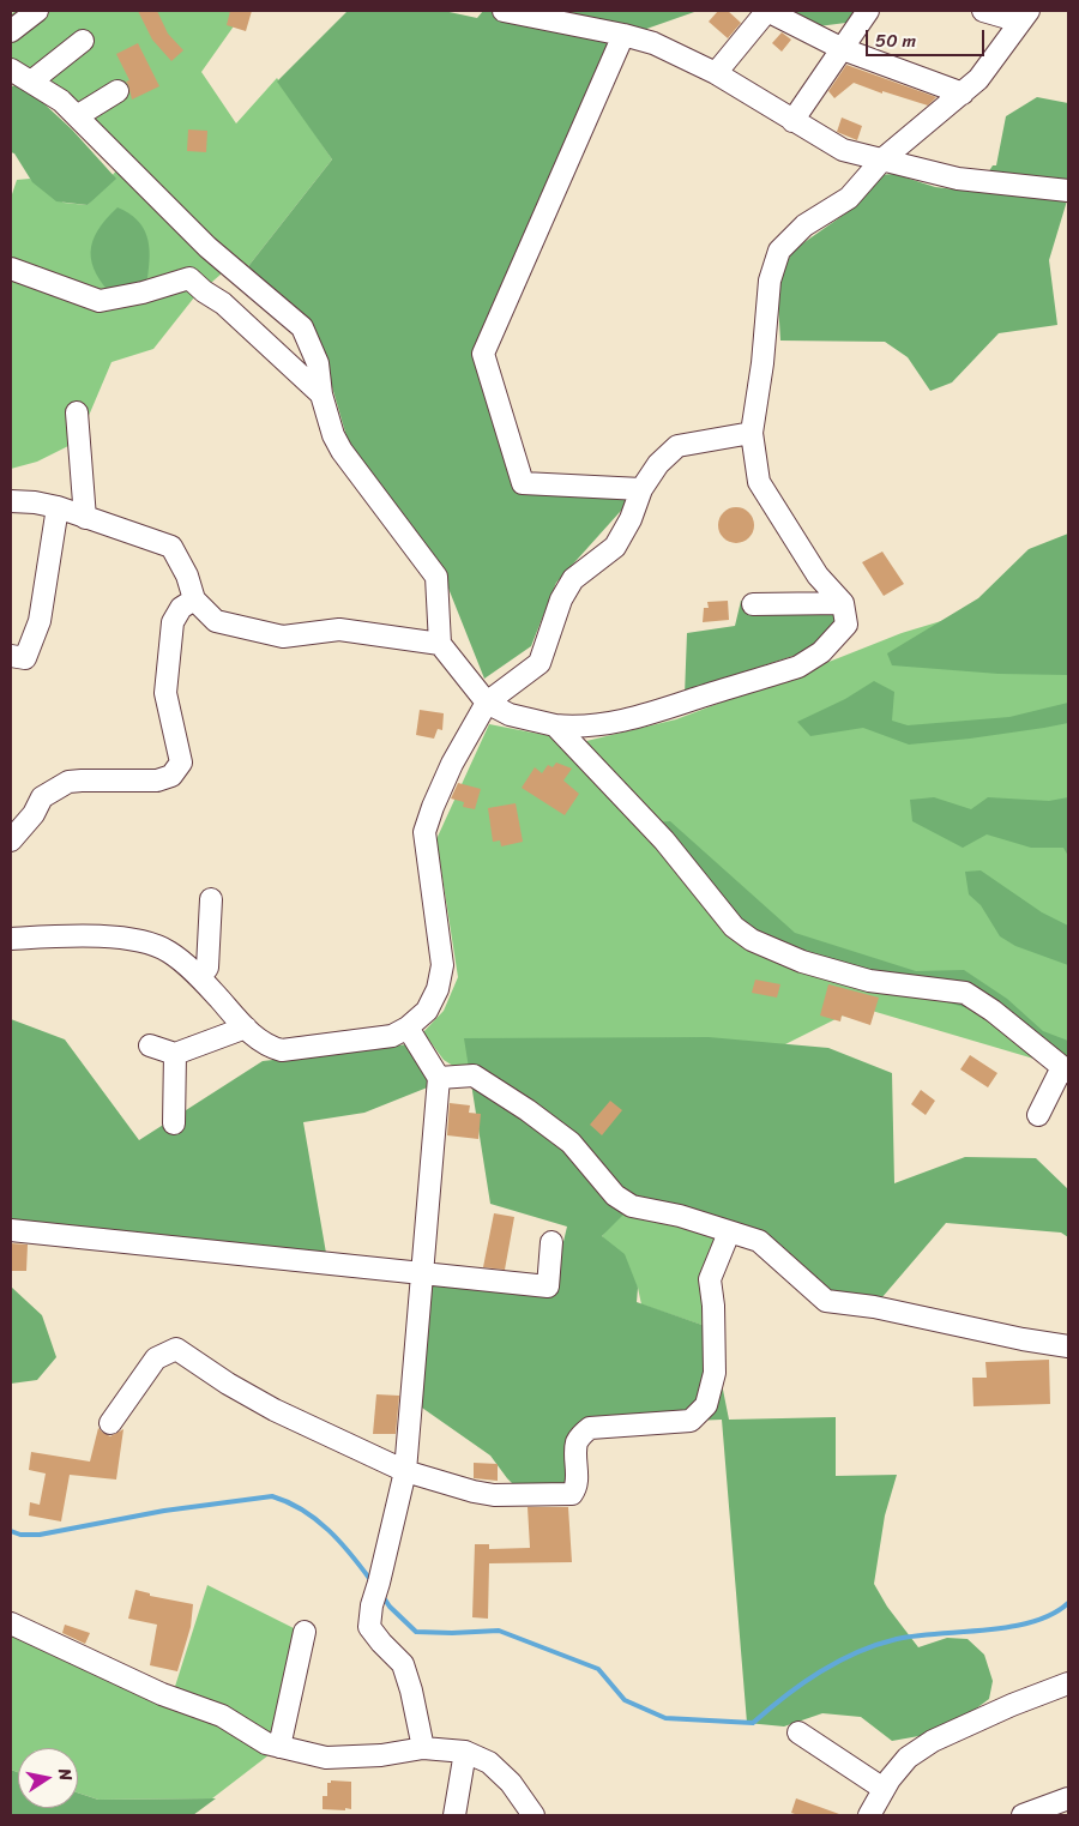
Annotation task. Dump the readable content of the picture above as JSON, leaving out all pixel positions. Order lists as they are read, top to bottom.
{
  "scale_bar": "50 m",
  "north": "right"
}
